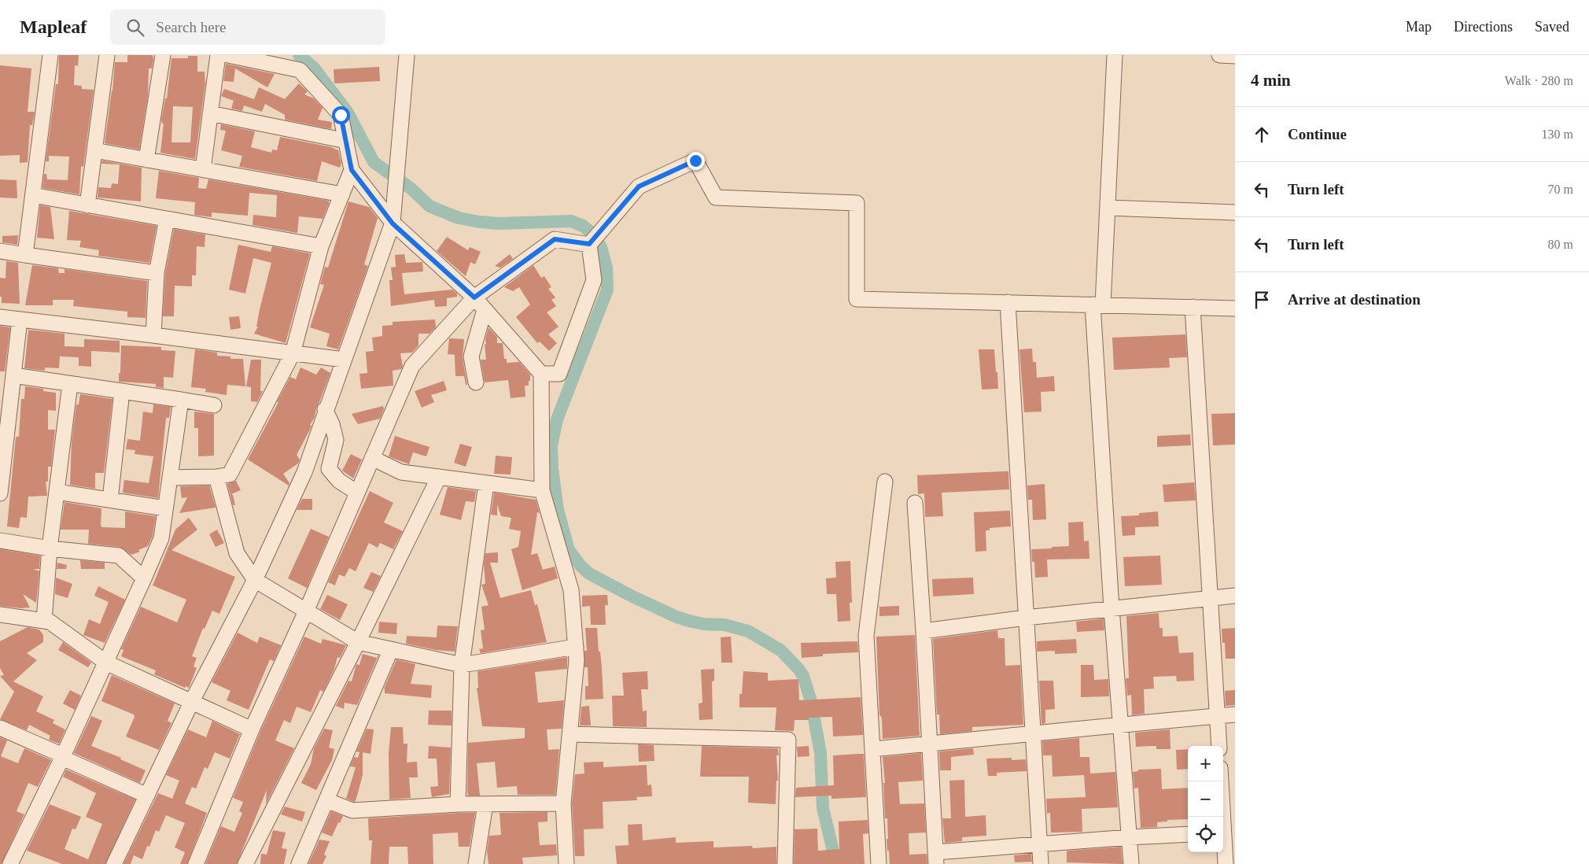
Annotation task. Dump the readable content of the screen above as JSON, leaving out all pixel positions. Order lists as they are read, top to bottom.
{
  "page": {
    "header": "Mapleaf",
    "search": "Search here",
    "nav": ["Map", "Directions", "Saved"],
    "heading": ["4 min", "Walk · 280 m"],
    "list": [
      ["Continue", "130 m"],
      ["Turn left", "70 m"],
      ["Turn left", "80 m"],
      "Arrive at destination"
    ],
    "map_buttons": ["+", "−"]
  }
}
